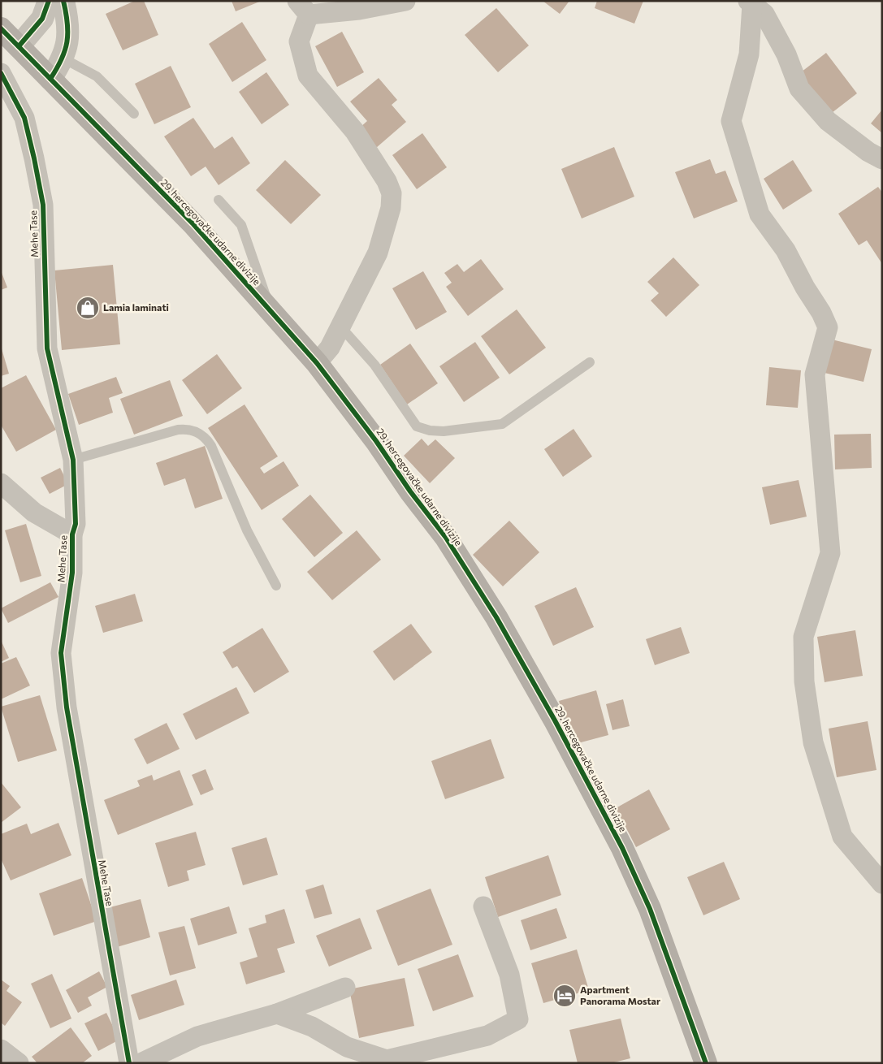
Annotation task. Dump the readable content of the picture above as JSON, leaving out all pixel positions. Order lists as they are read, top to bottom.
{
  "streets": {
    "main road": ["29. hercegovačke udarne divizije"],
    "street": ["Mehe Tase"]
  },
  "places": {
    "shop": ["Lamia laminati"],
    "hotel": ["Apartment Panorama Mostar"]
  }
}
